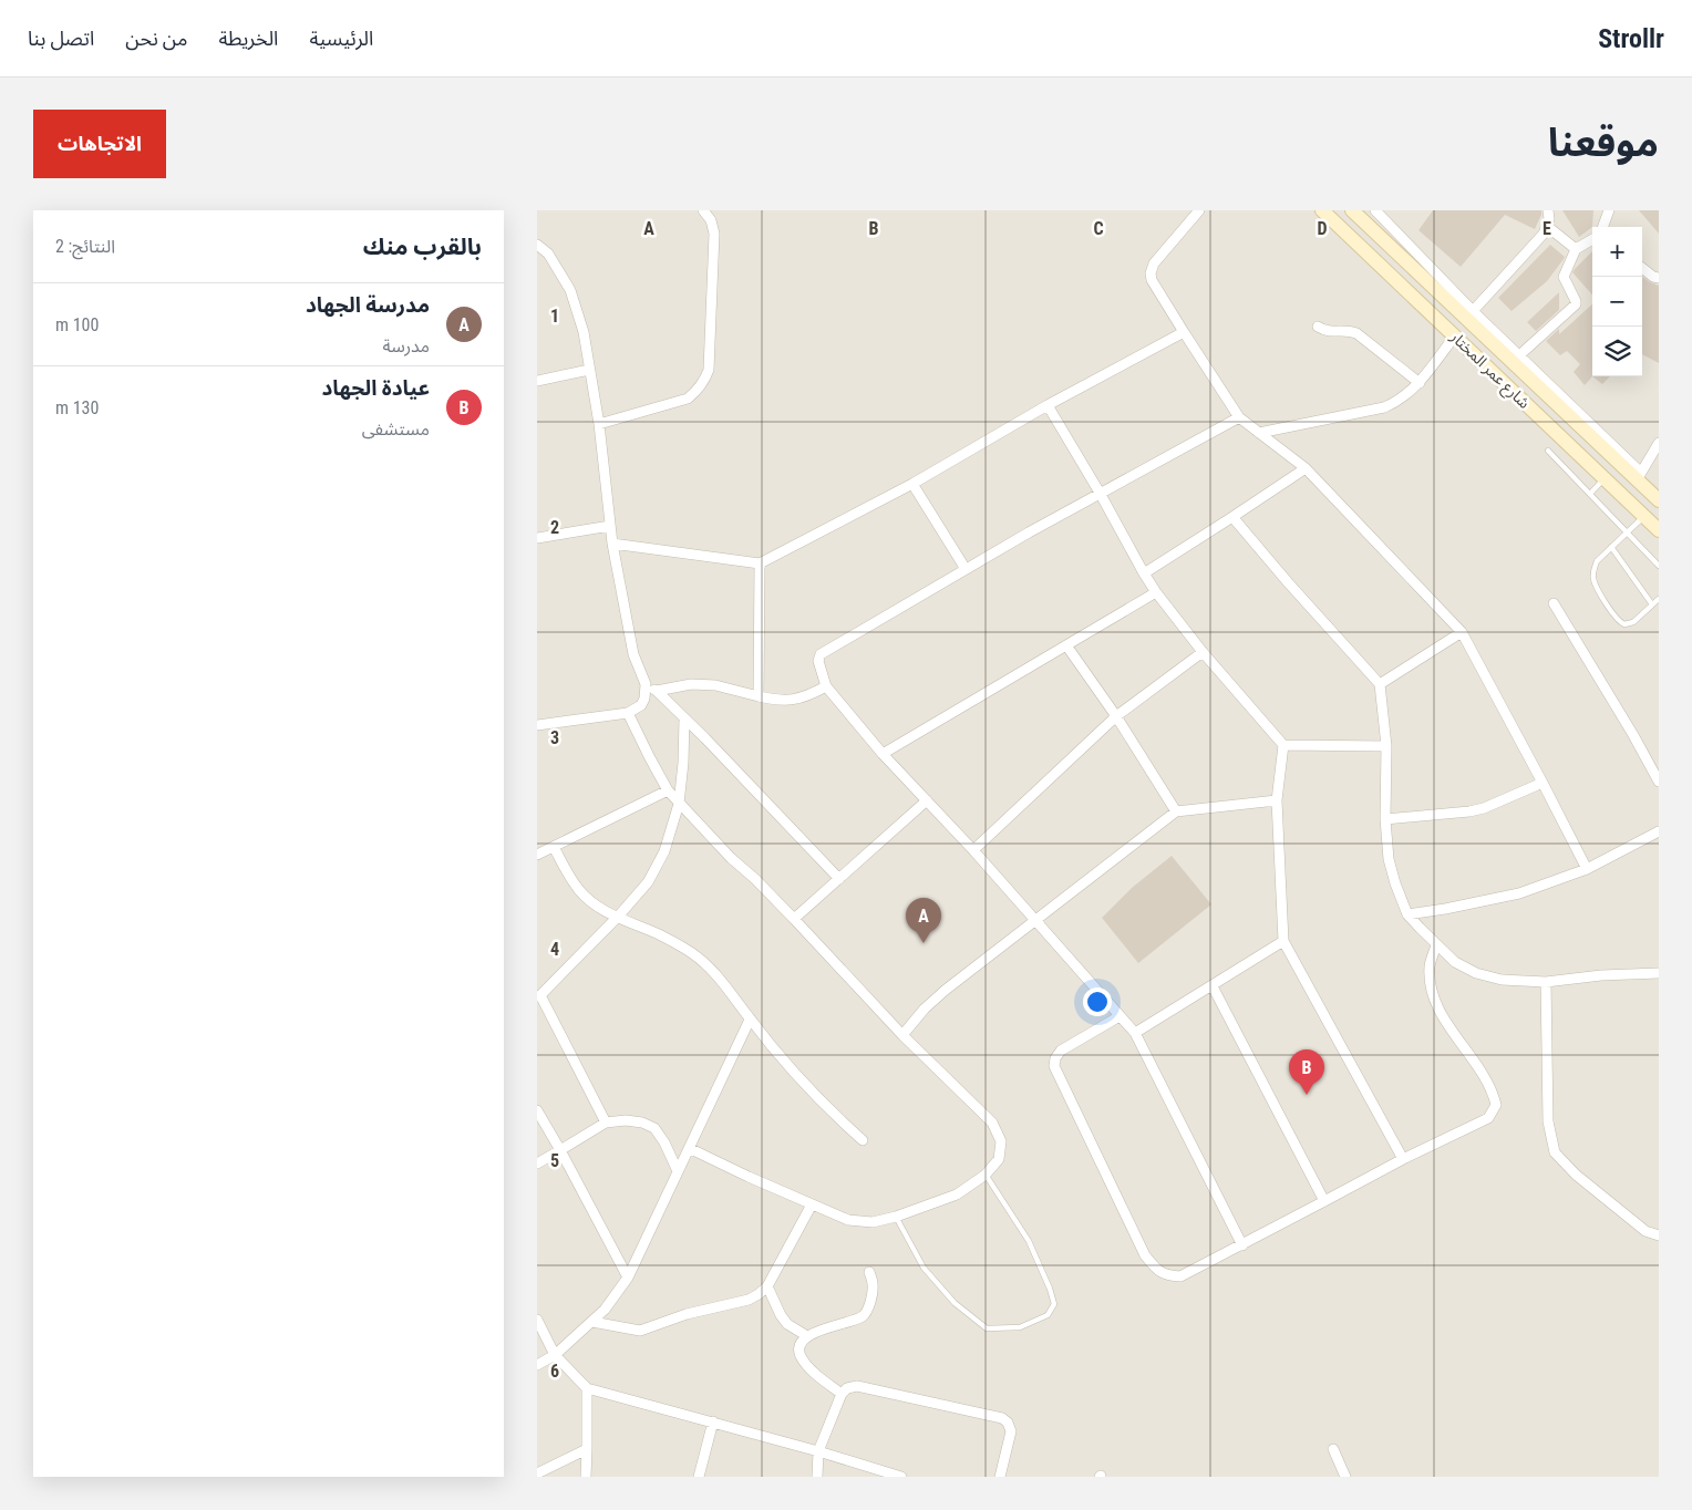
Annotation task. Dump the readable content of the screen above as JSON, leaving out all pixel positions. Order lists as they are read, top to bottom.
{
  "streets": {
    "street": ["شارع عمر المختار"]
  },
  "page": {
    "header": "Strollr",
    "nav": [
      "الرئيسية",
      "الخريطة",
      "من نحن",
      "اتصل بنا"
    ],
    "title": "موقعنا",
    "buttons": "الاتجاهات",
    "heading": ["بالقرب منك", "النتائج: 2"],
    "map_buttons": ["+", "−"],
    "list": [
      {
        "mark": "A",
        "name": "مدرسة الجهاد",
        "note": "مدرسة",
        "value": "100 m"
      },
      {
        "mark": "B",
        "name": "عيادة الجهاد",
        "note": "مستشفى",
        "value": "130 m"
      }
    ],
    "pins": ["A", "B"]
  },
  "grid": {
    "columns": [
      "A",
      "B",
      "C",
      "D",
      "E"
    ],
    "rows": [
      "1",
      "2",
      "3",
      "4",
      "5",
      "6"
    ]
  }
}
